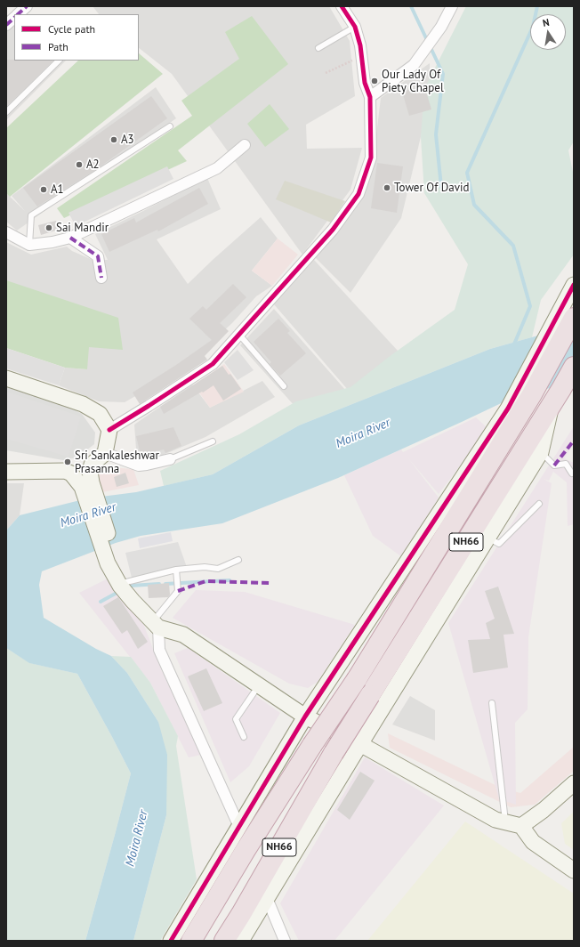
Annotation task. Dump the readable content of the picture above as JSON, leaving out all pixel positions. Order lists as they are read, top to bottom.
{
  "streets": {
    "highway": ["NH66"]
  },
  "water": ["Moira River"],
  "places": [
    "Our Lady Of Piety Chapel",
    "A3",
    "A2",
    "Tower Of David",
    "A1",
    "Sai Mandir",
    "Sri Sankaleshwar Prasanna"
  ],
  "legend": ["Cycle path", "Path"],
  "north": "top"
}
